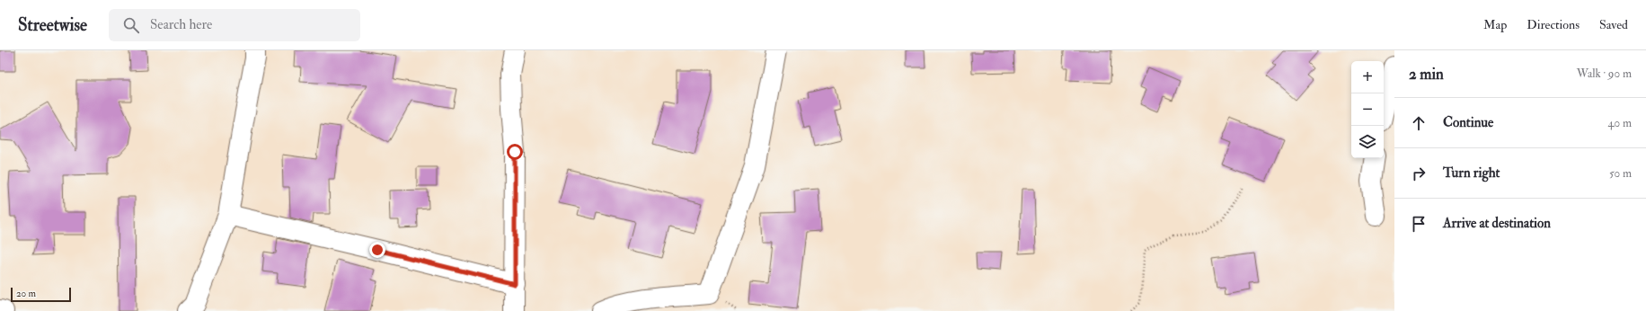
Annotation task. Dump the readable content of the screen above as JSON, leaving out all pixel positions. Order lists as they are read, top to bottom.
{
  "scale_bar": "20 m",
  "page": {
    "header": "Streetwise",
    "search": "Search here",
    "nav": ["Map", "Directions", "Saved"],
    "heading": ["2 min", "Walk · 90 m"],
    "map_buttons": ["+", "−"],
    "list": [
      ["Continue", "40 m"],
      ["Turn right", "50 m"],
      "Arrive at destination"
    ],
    "scale": "20 m"
  }
}
